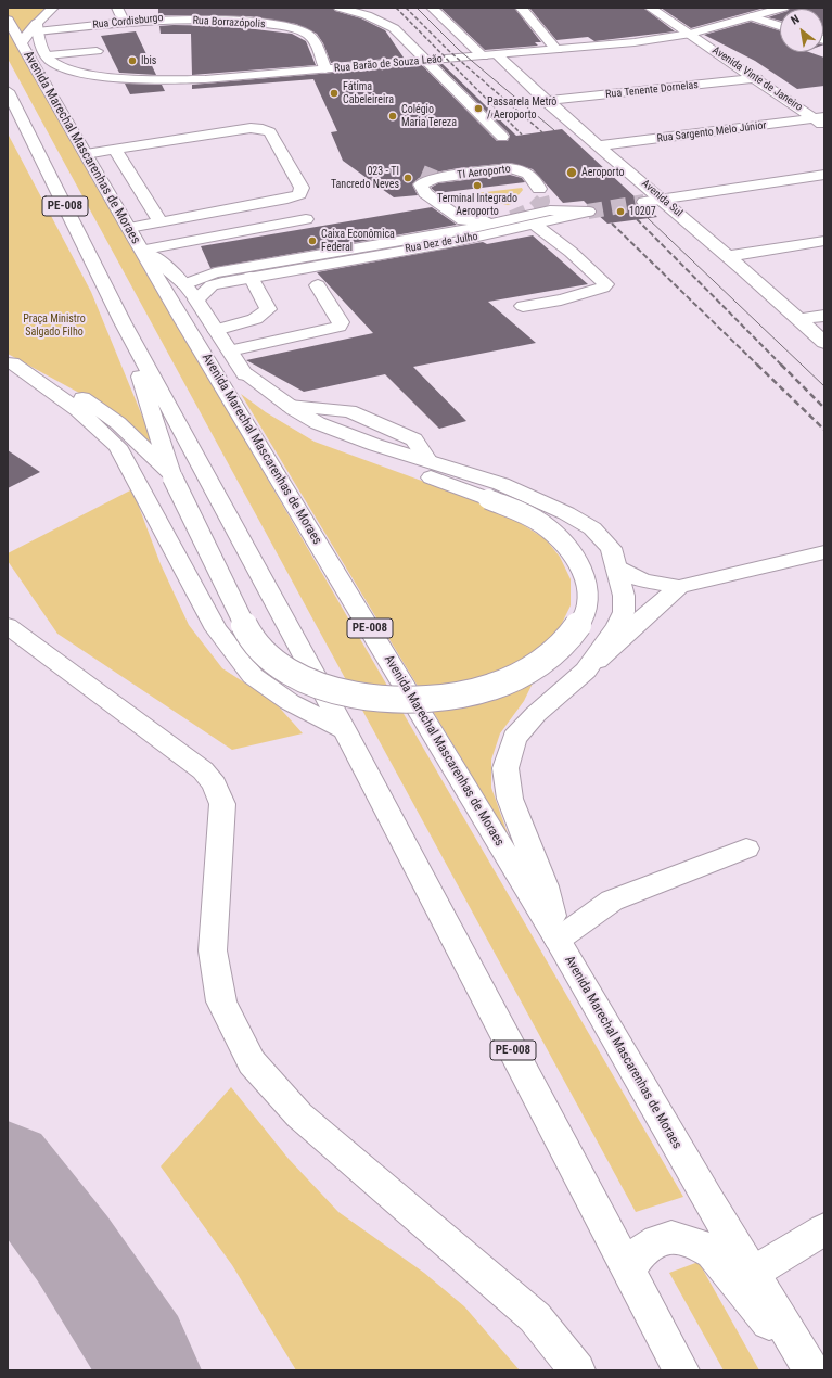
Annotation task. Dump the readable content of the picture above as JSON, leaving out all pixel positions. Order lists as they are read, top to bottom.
{
  "streets": {
    "main road": [
      "Rua Cordisburgo",
      "Rua Borrazópolis",
      "Rua Barão de Souza Leão",
      "Avenida Vinte de Janeiro",
      "Rua Tenente Dornelas",
      "Rua Sargento Melo Júnior",
      "Avenida Marechal Mascarenhas de Moraes",
      "TI Aeroporto",
      "Avenida Sul",
      "PE-008",
      "Rua Dez de Julho"
    ]
  },
  "crossings": [
    ["Rua Cordisburgo", "Rua Borrazópolis"],
    ["Rua Borrazópolis", "Rua Barão de Souza Leão"],
    ["Rua Barão de Souza Leão", "Avenida Vinte de Janeiro"],
    ["Rua Barão de Souza Leão", "Avenida Sul"],
    ["Avenida Vinte de Janeiro", "Rua Tenente Dornelas"],
    ["Avenida Vinte de Janeiro", "Rua Sargento Melo Júnior"],
    ["Rua Tenente Dornelas", "Avenida Sul"],
    ["Rua Sargento Melo Júnior", "Avenida Sul"],
    ["TI Aeroporto", "Rua Dez de Julho"]
  ],
  "parks": ["Praça Ministro Salgado Filho"],
  "places": [
    "Ibis",
    "Fátima Cabeleireira",
    "Passarela Metrô / Aeroporto",
    "Colégio Maria Tereza",
    "Aeroporto",
    "023 - TI Tancredo Neves",
    "Terminal Integrado Aeroporto",
    "10207",
    "Caixa Econômica Federal"
  ],
  "north": "top left"
}
